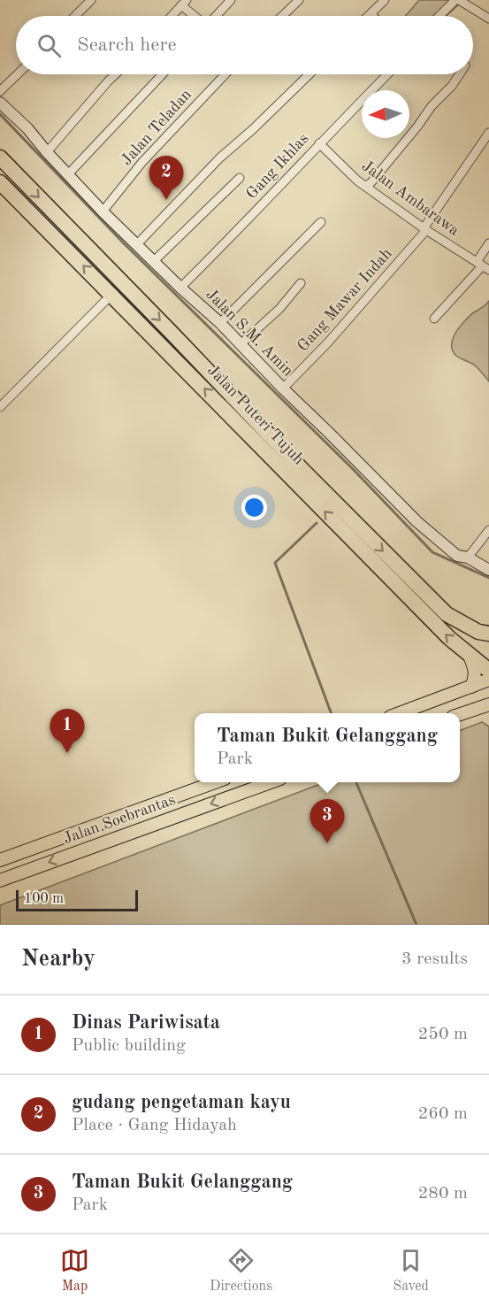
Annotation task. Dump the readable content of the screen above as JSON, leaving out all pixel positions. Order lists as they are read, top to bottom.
{
  "streets": {
    "highway": ["Jalan Puteri Tujuh"],
    "main road": ["Jalan Soebrantas"],
    "street": [
      "Jalan Teladan",
      "Gang Ikhlas",
      "Jalan Ambarawa",
      "Gang Mawar Indah",
      "Jalan S.M. Amin"
    ]
  },
  "crossings": [
    ["Jalan Teladan", "Jalan S.M. Amin"],
    ["Gang Ikhlas", "Jalan Ambarawa"],
    ["Gang Ikhlas", "Jalan S.M. Amin"],
    ["Jalan Ambarawa", "Gang Mawar Indah"],
    ["Gang Mawar Indah", "Jalan S.M. Amin"]
  ],
  "scale_bar": "100 m",
  "north": "left",
  "page": {
    "search": "Search here",
    "pins": ["2", "1", "3"],
    "popup": ["Taman Bukit Gelanggang", "Park"],
    "scale": "100 m",
    "heading": ["Nearby", "3 results"],
    "list": [
      {
        "mark": "1",
        "name": "Dinas Pariwisata",
        "note": "Public building",
        "value": "250 m"
      },
      {
        "mark": "2",
        "name": "gudang pengetaman kayu",
        "note": "Place · Gang Hidayah",
        "value": "260 m"
      },
      {
        "mark": "3",
        "name": "Taman Bukit Gelanggang",
        "note": "Park",
        "value": "280 m"
      }
    ],
    "nav": ["Map", "Directions", "Saved"]
  }
}
